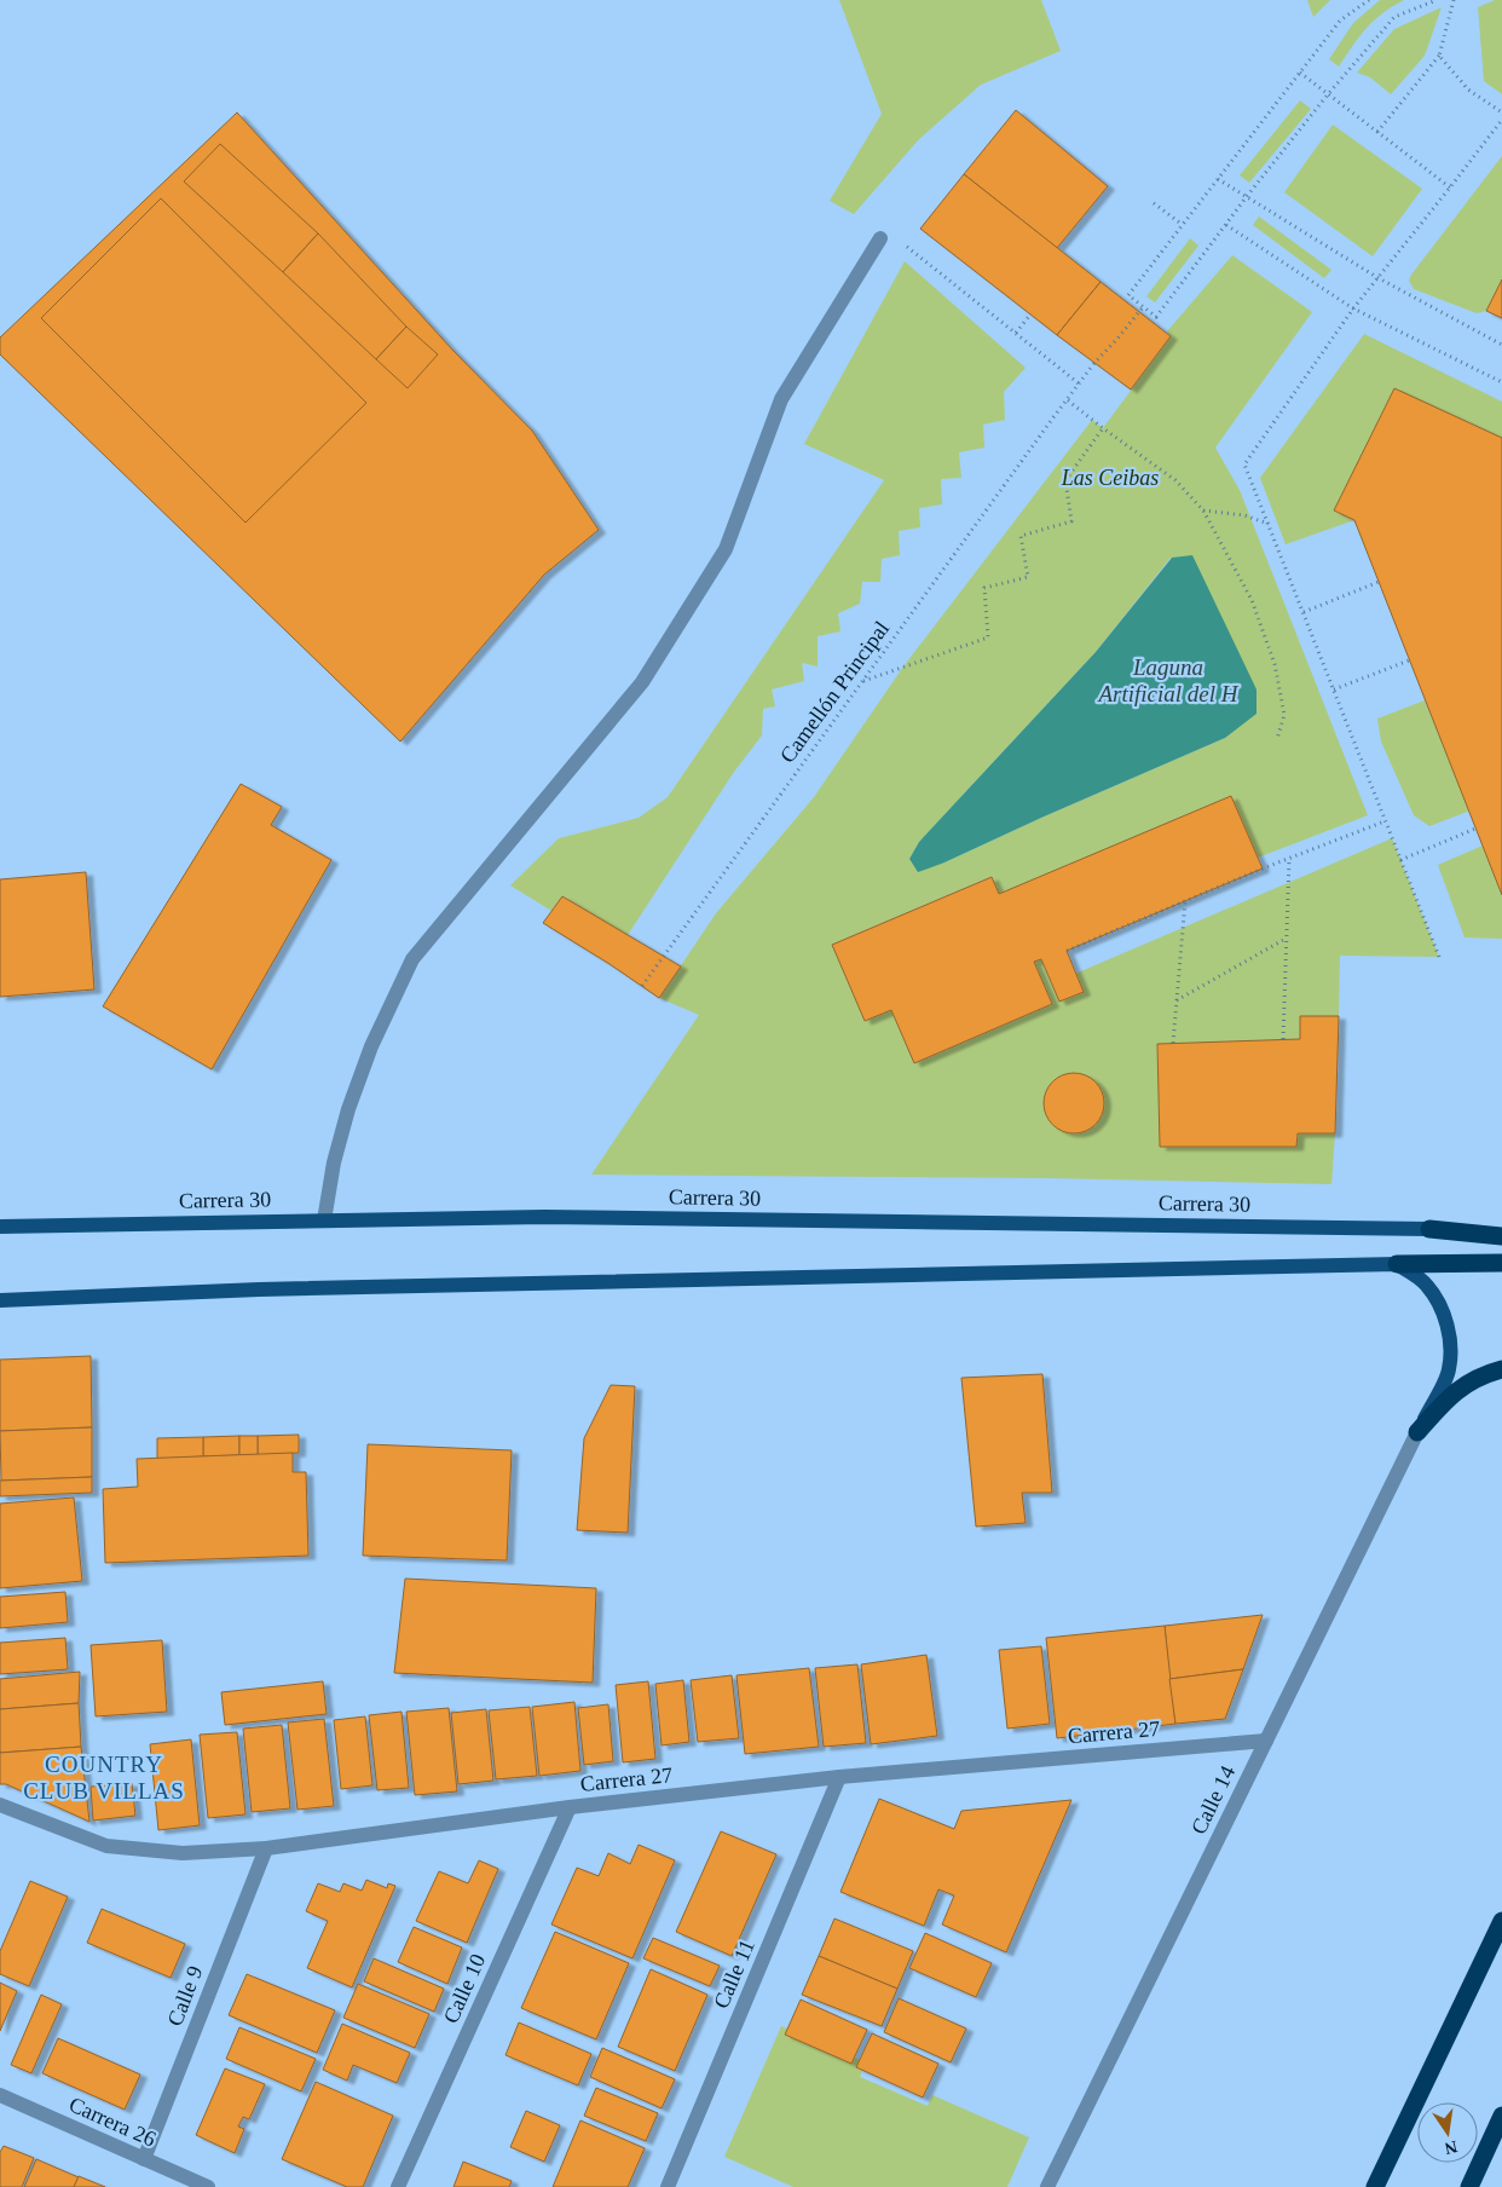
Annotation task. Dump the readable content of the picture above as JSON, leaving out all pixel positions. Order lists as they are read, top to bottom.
{
  "streets": {
    "main road": ["Carrera 30"],
    "street": [
      "Carrera 27",
      "Calle 14",
      "Calle 11",
      "Calle 10",
      "Calle 9",
      "Carrera 26"
    ],
    "path": ["Camellón Principal"]
  },
  "crossings": [
    ["Carrera 27", "Calle 14"],
    ["Carrera 27", "Calle 11"],
    ["Carrera 27", "Calle 10"],
    ["Carrera 27", "Calle 9"],
    ["Calle 9", "Carrera 26"]
  ],
  "districts": ["COUNTRY CLUB VILLAS"],
  "water": ["Laguna Artificial del H"],
  "parks": ["Las Ceibas"],
  "north": "bottom"
}
